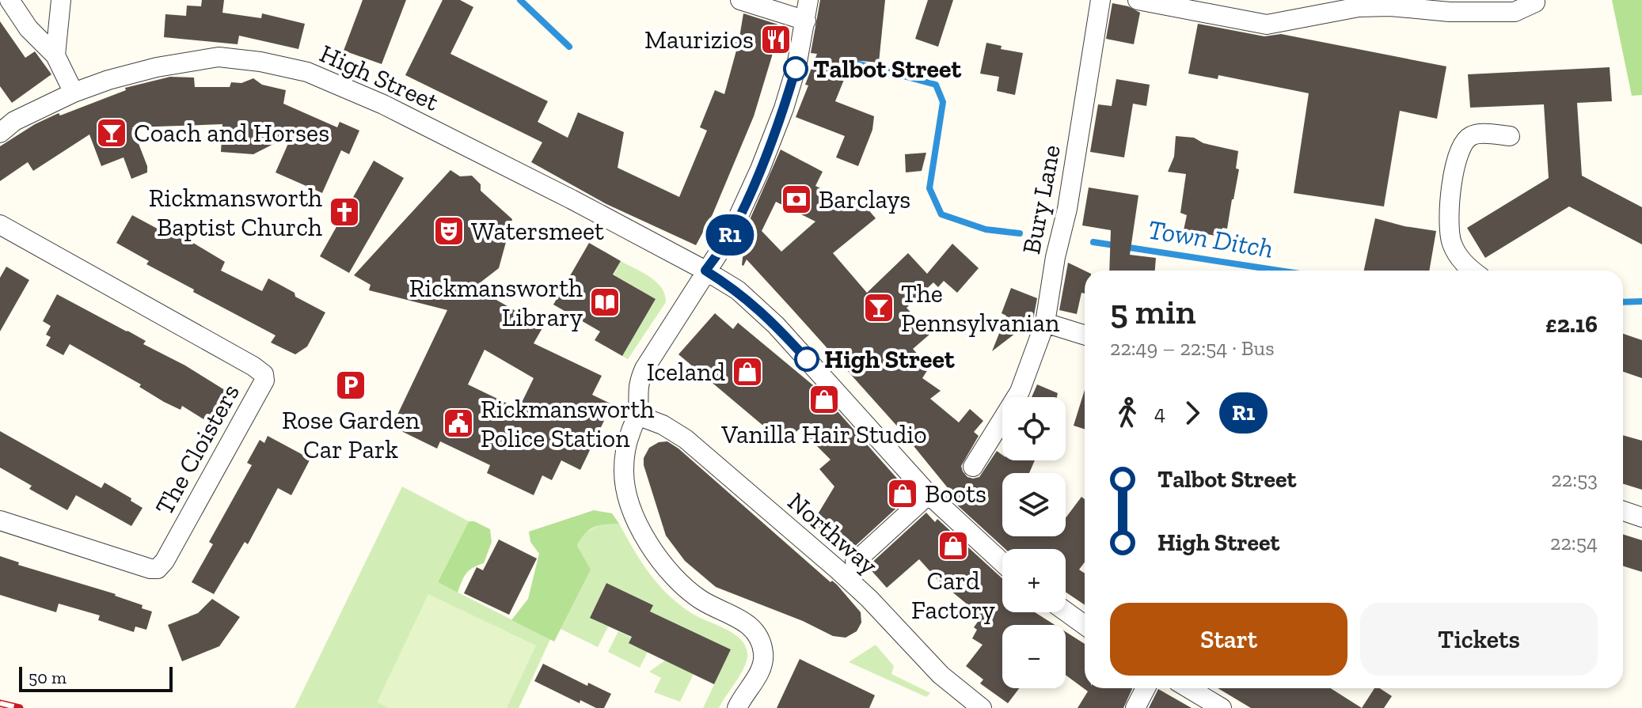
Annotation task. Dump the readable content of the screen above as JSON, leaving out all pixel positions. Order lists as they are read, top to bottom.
{
  "streets": {
    "street": [
      "High Street",
      "Bury Lane",
      "The Cloisters",
      "Northway"
    ]
  },
  "water": ["Town Ditch"],
  "places": {
    "restaurant": ["Maurizios"],
    "other": ["Talbot Street", "High Street"],
    "bar": ["Coach and Horses", "The Pennsylvanian"],
    "bank": ["Barclays"],
    "church": ["Rickmansworth Baptist Church"],
    "theatre": ["Watersmeet"],
    "library": ["Rickmansworth Library"],
    "shop": [
      "Iceland",
      "Vanilla Hair Studio",
      "Boots",
      "Card Factory"
    ],
    "parking": ["Rose Garden Car Park"],
    "public building": ["Rickmansworth Police Station"]
  },
  "lines": ["bus line R1"],
  "scale_bar": "50 m",
  "page": {
    "on_map": "R1",
    "heading": ["5 min", "22:49 – 22:54 · Bus", "£2.16"],
    "legs": ["4", "R1"],
    "map_buttons": ["+", "−"],
    "list": [
      {
        "name": "Talbot Street",
        "value": "22:53"
      },
      {
        "name": "High Street",
        "value": "22:54"
      }
    ],
    "buttons": ["Start", "Tickets"],
    "scale": "50 m"
  }
}
